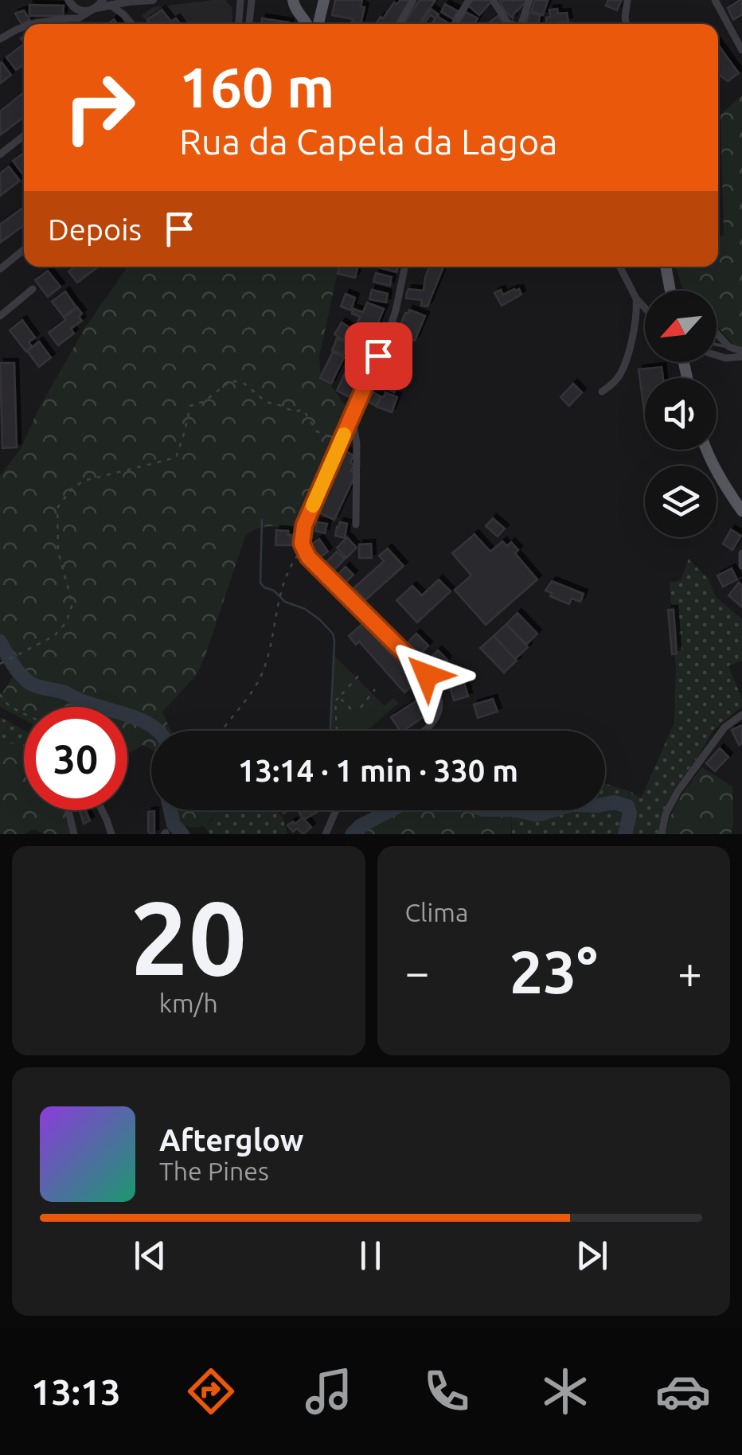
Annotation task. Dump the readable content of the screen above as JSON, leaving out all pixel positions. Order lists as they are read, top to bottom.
{
  "north": "bottom left",
  "page": {
    "turn": ["160 m", "Rua da Capela da Lagoa"],
    "then": "Depois",
    "limit": "30",
    "trip": "13:14 · 1 min · 330 m",
    "tile": [
      ["20", "km/h"],
      "Clima"
    ],
    "heat": ["−", "23°", "+"],
    "song": ["Afterglow", "The Pines"],
    "tabs": "13:13"
  }
}
